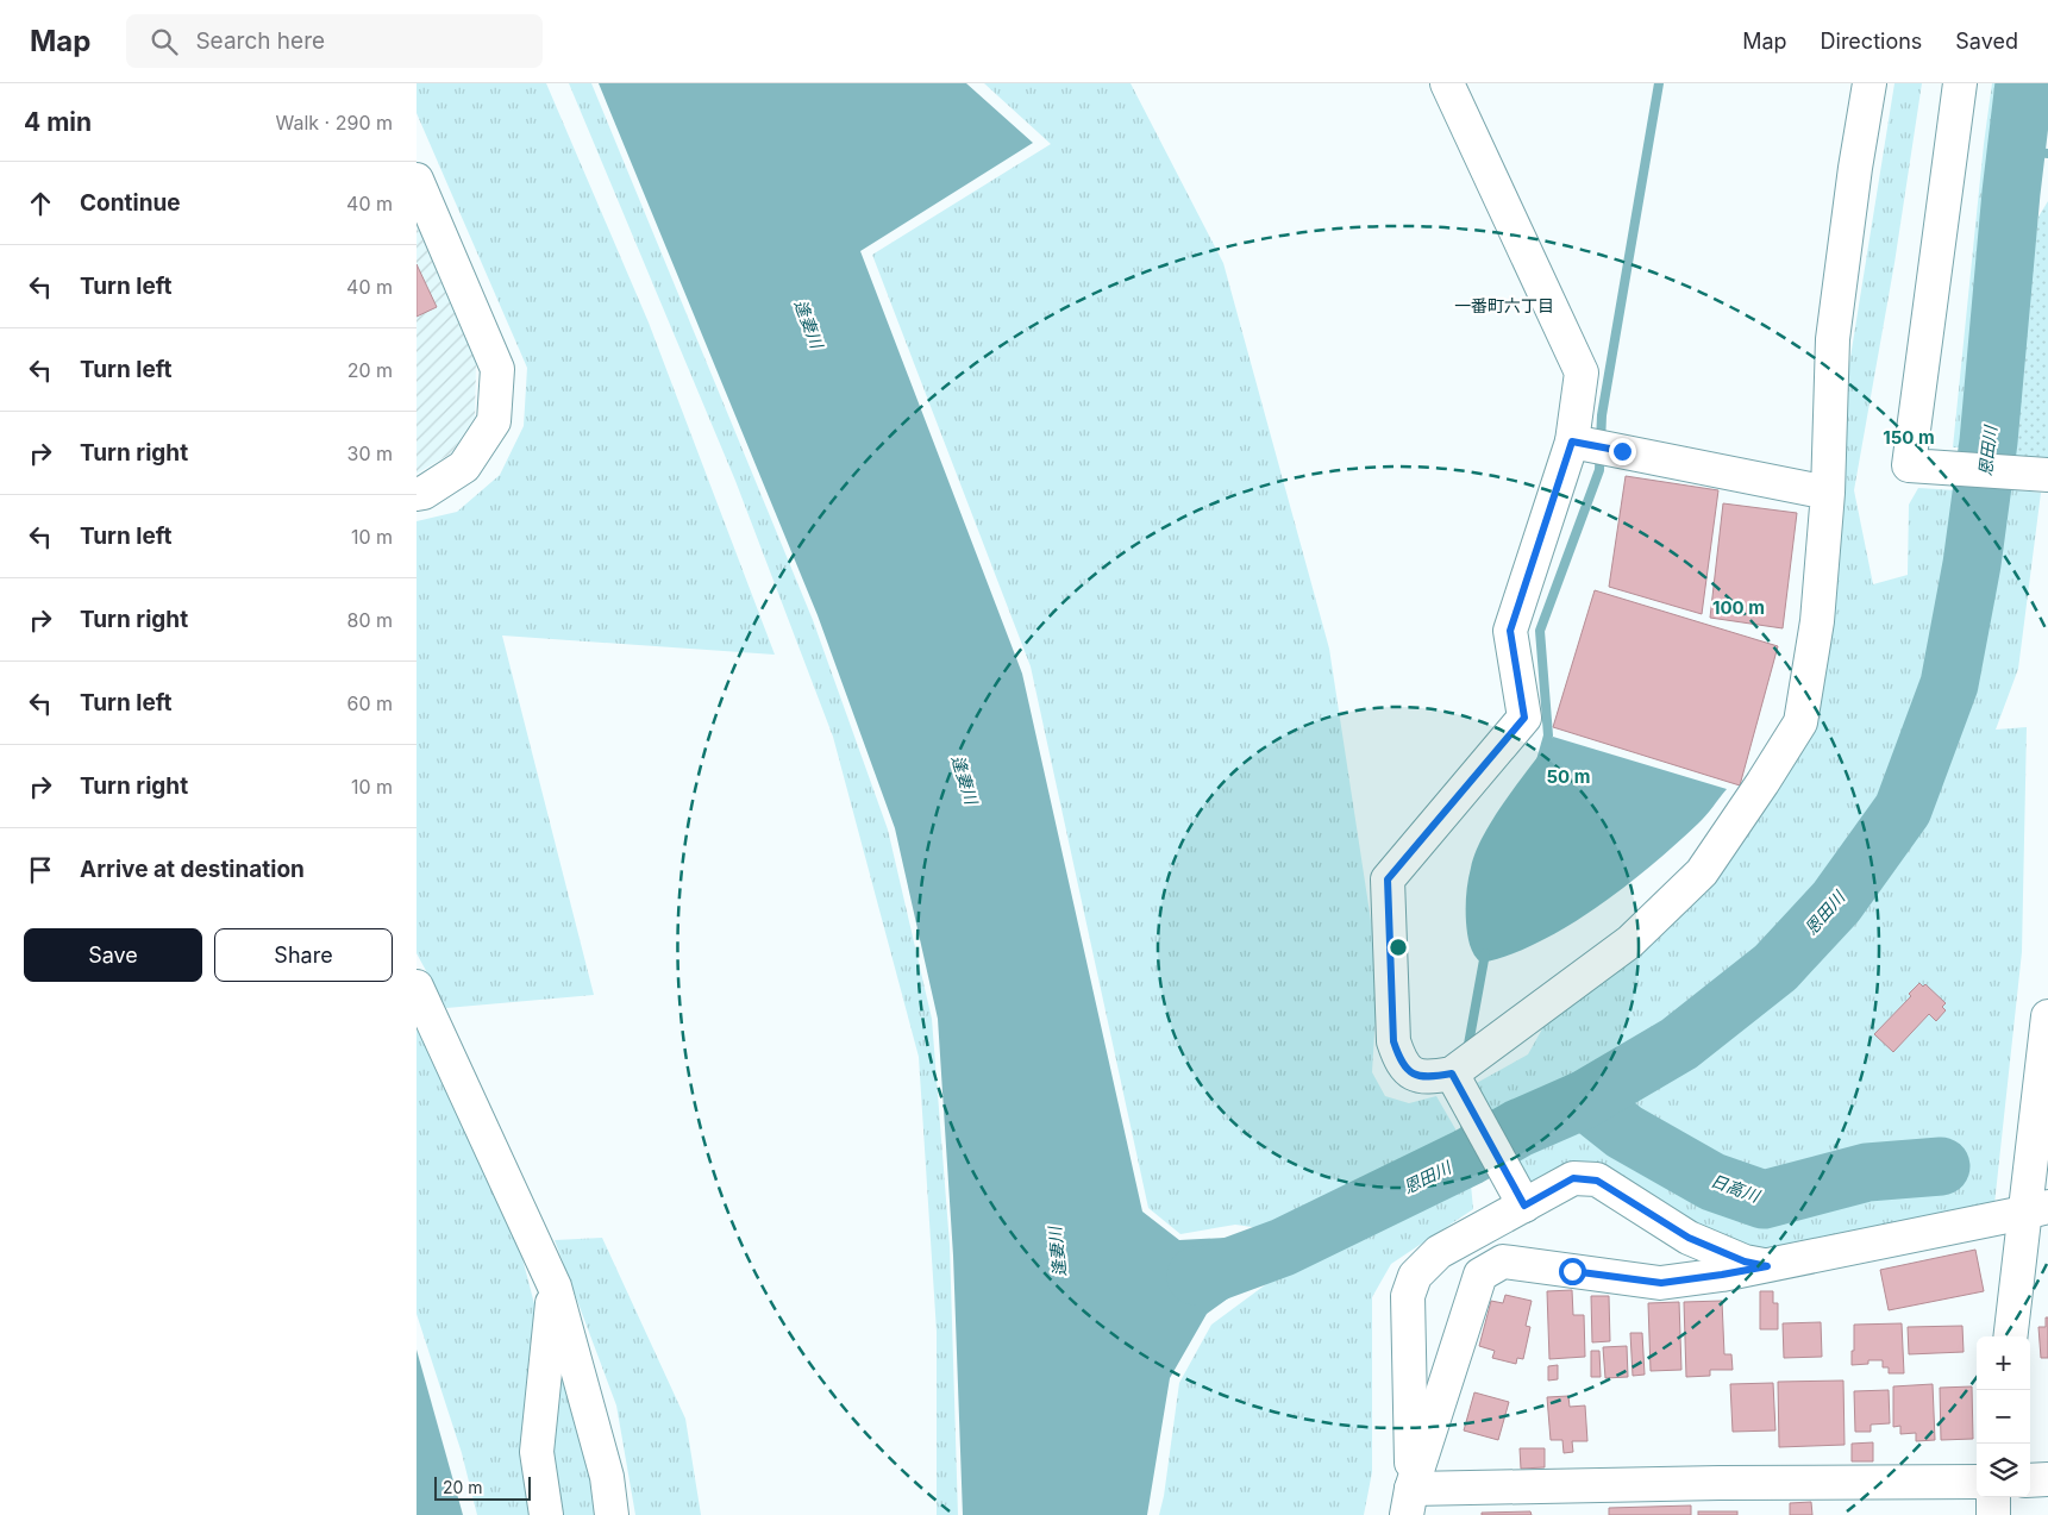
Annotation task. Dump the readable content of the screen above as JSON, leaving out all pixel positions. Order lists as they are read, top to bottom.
{
  "districts": ["一番町六丁目"],
  "water": ["逢妻川", "恩田川", "日高川"],
  "scale_bar": "20 m",
  "page": {
    "header": "Map",
    "search": "Search here",
    "nav": ["Map", "Directions", "Saved"],
    "heading": ["4 min", "Walk · 290 m"],
    "list": [
      ["Continue", "40 m"],
      ["Turn left", "40 m"],
      ["Turn left", "20 m"],
      ["Turn right", "30 m"],
      ["Turn left", "10 m"],
      ["Turn right", "80 m"],
      ["Turn left", "60 m"],
      ["Turn right", "10 m"],
      "Arrive at destination"
    ],
    "buttons": ["Save", "Share"],
    "map_buttons": ["+", "−"],
    "scale": "20 m"
  },
  "rings": ["150 m", "100 m", "50 m"]
}
